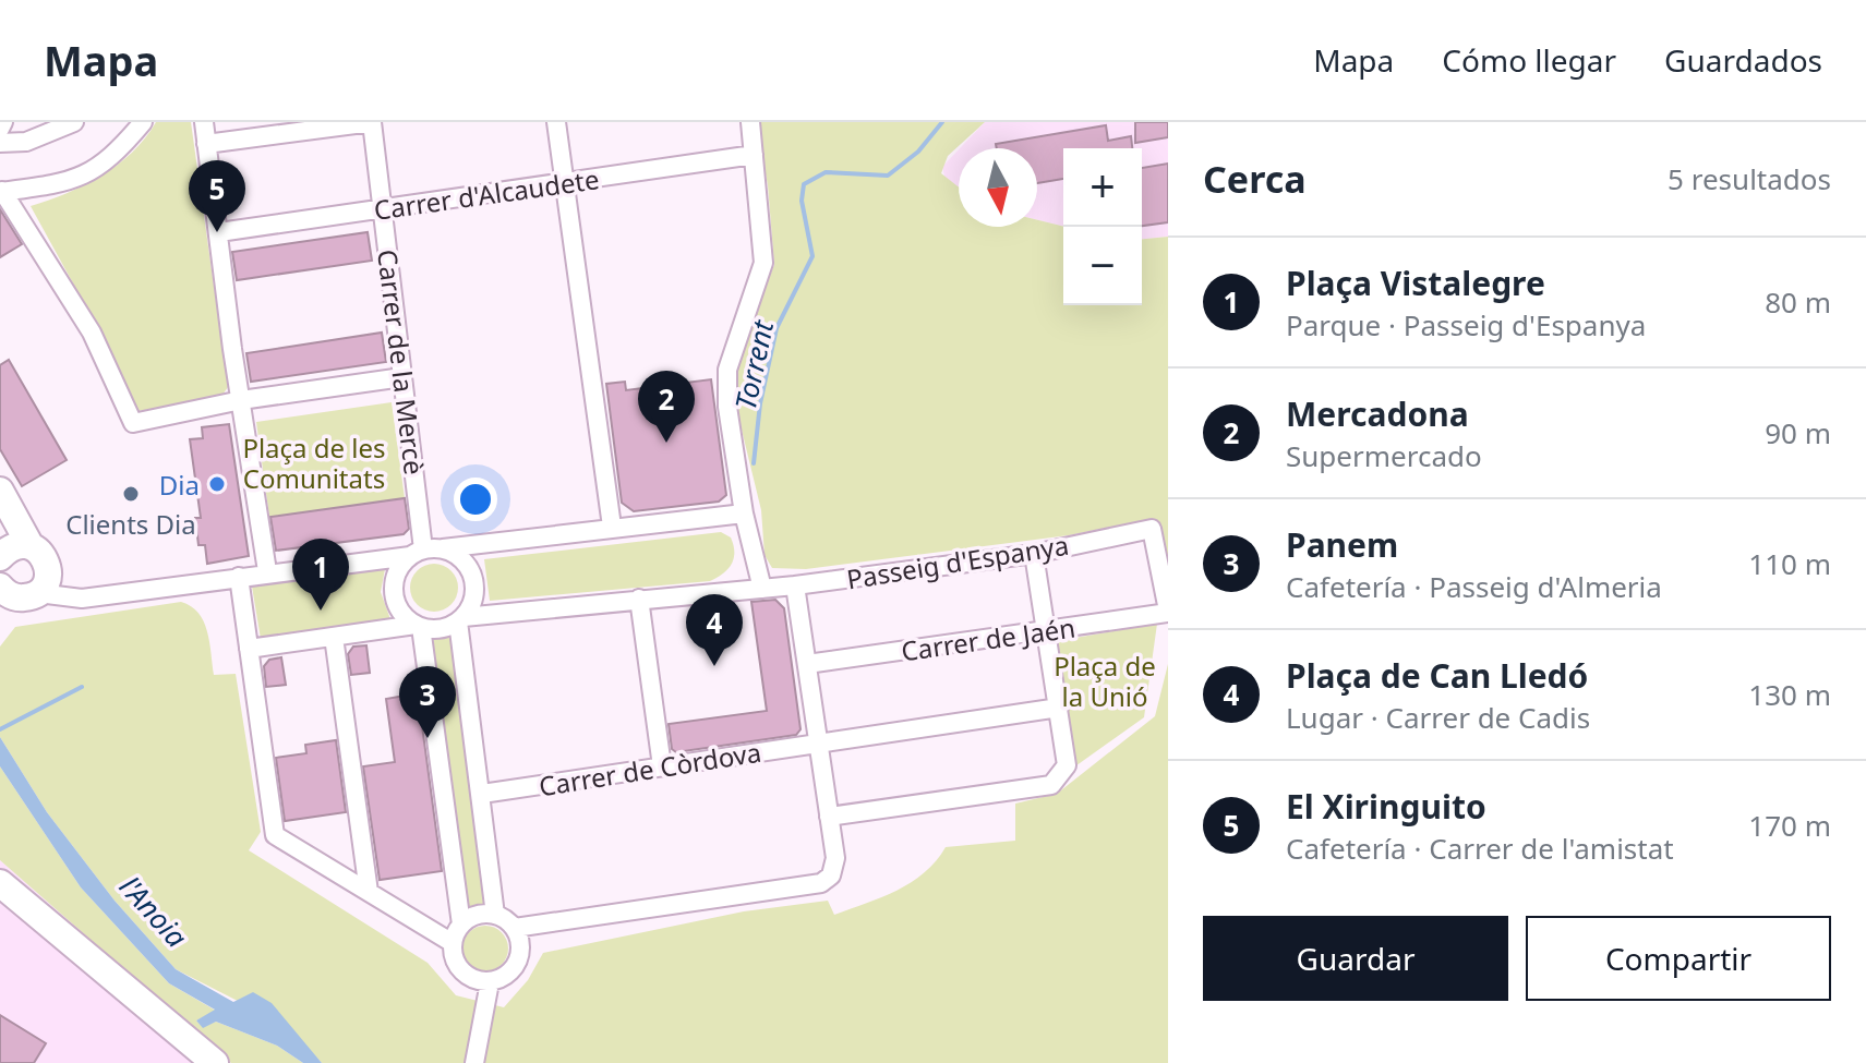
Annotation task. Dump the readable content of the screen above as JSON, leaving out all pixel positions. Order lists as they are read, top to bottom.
{
  "streets": {
    "street": [
      "Carrer d'Alcaudete",
      "Carrer de la Mercè",
      "Passeig d'Espanya",
      "Carrer de Jaén",
      "Carrer de Còrdova"
    ]
  },
  "crossings": [
    ["Carrer d'Alcaudete", "Carrer de la Mercè"],
    ["Carrer de la Mercè", "Passeig d'Espanya"],
    ["Passeig d'Espanya", "Carrer de Jaén"]
  ],
  "water": ["Torrent", "l'Anoia"],
  "parks": ["Plaça de les Comunitats", "Plaça de la Unió"],
  "places": ["Dia", "Clients Dia"],
  "north": "bottom",
  "page": {
    "header": "Mapa",
    "nav": ["Mapa", "Cómo llegar", "Guardados"],
    "heading": ["Cerca", "5 resultados"],
    "map_buttons": ["+", "−"],
    "pins": [
      "5",
      "2",
      "1",
      "4",
      "3"
    ],
    "list": [
      {
        "mark": "1",
        "name": "Plaça Vistalegre",
        "note": "Parque · Passeig d'Espanya",
        "value": "80 m"
      },
      {
        "mark": "2",
        "name": "Mercadona",
        "note": "Supermercado",
        "value": "90 m"
      },
      {
        "mark": "3",
        "name": "Panem",
        "note": "Cafetería · Passeig d'Almeria",
        "value": "110 m"
      },
      {
        "mark": "4",
        "name": "Plaça de Can Lledó",
        "note": "Lugar · Carrer de Cadis",
        "value": "130 m"
      },
      {
        "mark": "5",
        "name": "El Xiringuito",
        "note": "Cafetería · Carrer de l'amistat",
        "value": "170 m"
      }
    ],
    "buttons": ["Guardar", "Compartir"]
  }
}
